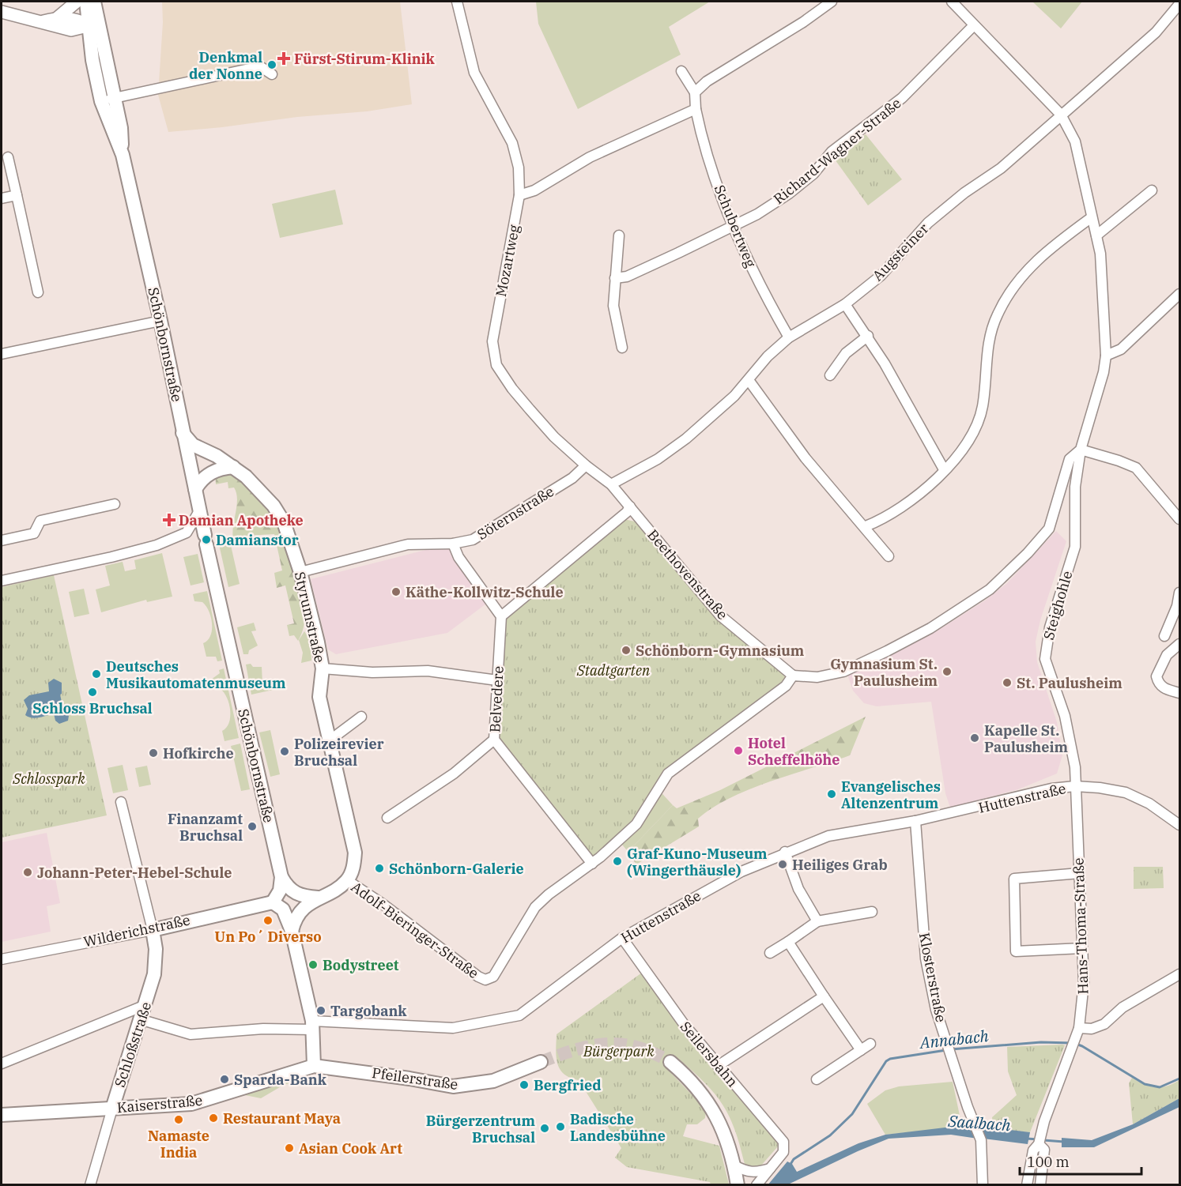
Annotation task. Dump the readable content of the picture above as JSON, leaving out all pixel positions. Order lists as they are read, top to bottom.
{
  "streets": {
    "main road": [
      "Schönbornstraße",
      "Styrumstraße",
      "Wilderichstraße",
      "Schloßstraße",
      "Pfeilerstraße",
      "Kaiserstraße"
    ],
    "street": [
      "Richard-Wagner-Straße",
      "Schubertweg",
      "Augsteiner",
      "Mozartweg",
      "Söternstraße",
      "Beethovenstraße",
      "Steighohle",
      "Belvedere",
      "Huttenstraße",
      "Hans-Thoma-Straße",
      "Adolf-Bieringer-Straße",
      "Klosterstraße",
      "Seilersbahn"
    ]
  },
  "crossings": [
    ["Richard-Wagner-Straße", "Schubertweg"],
    ["Schubertweg", "Augsteiner"],
    ["Augsteiner", "Mozartweg"],
    ["Augsteiner", "Beethovenstraße"],
    ["Mozartweg", "Söternstraße"],
    ["Mozartweg", "Beethovenstraße"],
    ["Schönbornstraße", "Styrumstraße"],
    ["Schönbornstraße", "Wilderichstraße"],
    ["Söternstraße", "Styrumstraße"],
    ["Beethovenstraße", "Adolf-Bieringer-Straße"],
    ["Steighohle", "Huttenstraße"],
    ["Steighohle", "Hans-Thoma-Straße"],
    ["Styrumstraße", "Adolf-Bieringer-Straße"],
    ["Belvedere", "Adolf-Bieringer-Straße"],
    ["Huttenstraße", "Hans-Thoma-Straße"],
    ["Huttenstraße", "Klosterstraße"],
    ["Huttenstraße", "Schloßstraße"],
    ["Huttenstraße", "Seilersbahn"],
    ["Wilderichstraße", "Schloßstraße"],
    ["Schloßstraße", "Kaiserstraße"],
    ["Pfeilerstraße", "Kaiserstraße"]
  ],
  "water": ["Annabach", "Saalbach"],
  "parks": ["Stadtgarten", "Schlosspark", "Bürgerpark"],
  "places": {
    "health": ["Fürst-Stirum-Klinik", "Damian Apotheke"],
    "other": [
      "Denkmal der Nonne",
      "Damianstor",
      "Käthe-Kollwitz-Schule",
      "Schönborn-Gymnasium",
      "Gymnasium St. Paulusheim",
      "Deutsches Musikautomatenmuseum",
      "St. Paulusheim",
      "Schloss Bruchsal",
      "Kapelle St. Paulusheim",
      "Hotel Scheffelhöhe",
      "Polizeirevier Bruchsal",
      "Hofkirche",
      "Evangelisches Altenzentrum",
      "Finanzamt Bruchsal",
      "Graf-Kuno-Museum (Wingerthäusle)",
      "Heiliges Grab",
      "Schönborn-Galerie",
      "Johann-Peter-Hebel-Schule",
      "Un Po´ Diverso",
      "Bodystreet",
      "Targobank",
      "Sparda-Bank",
      "Bergfried",
      "Restaurant Maya",
      "Namaste India",
      "Badische Landesbühne",
      "Bürgerzentrum Bruchsal",
      "Asian Cook Art"
    ]
  },
  "scale_bar": "100 m"
}
